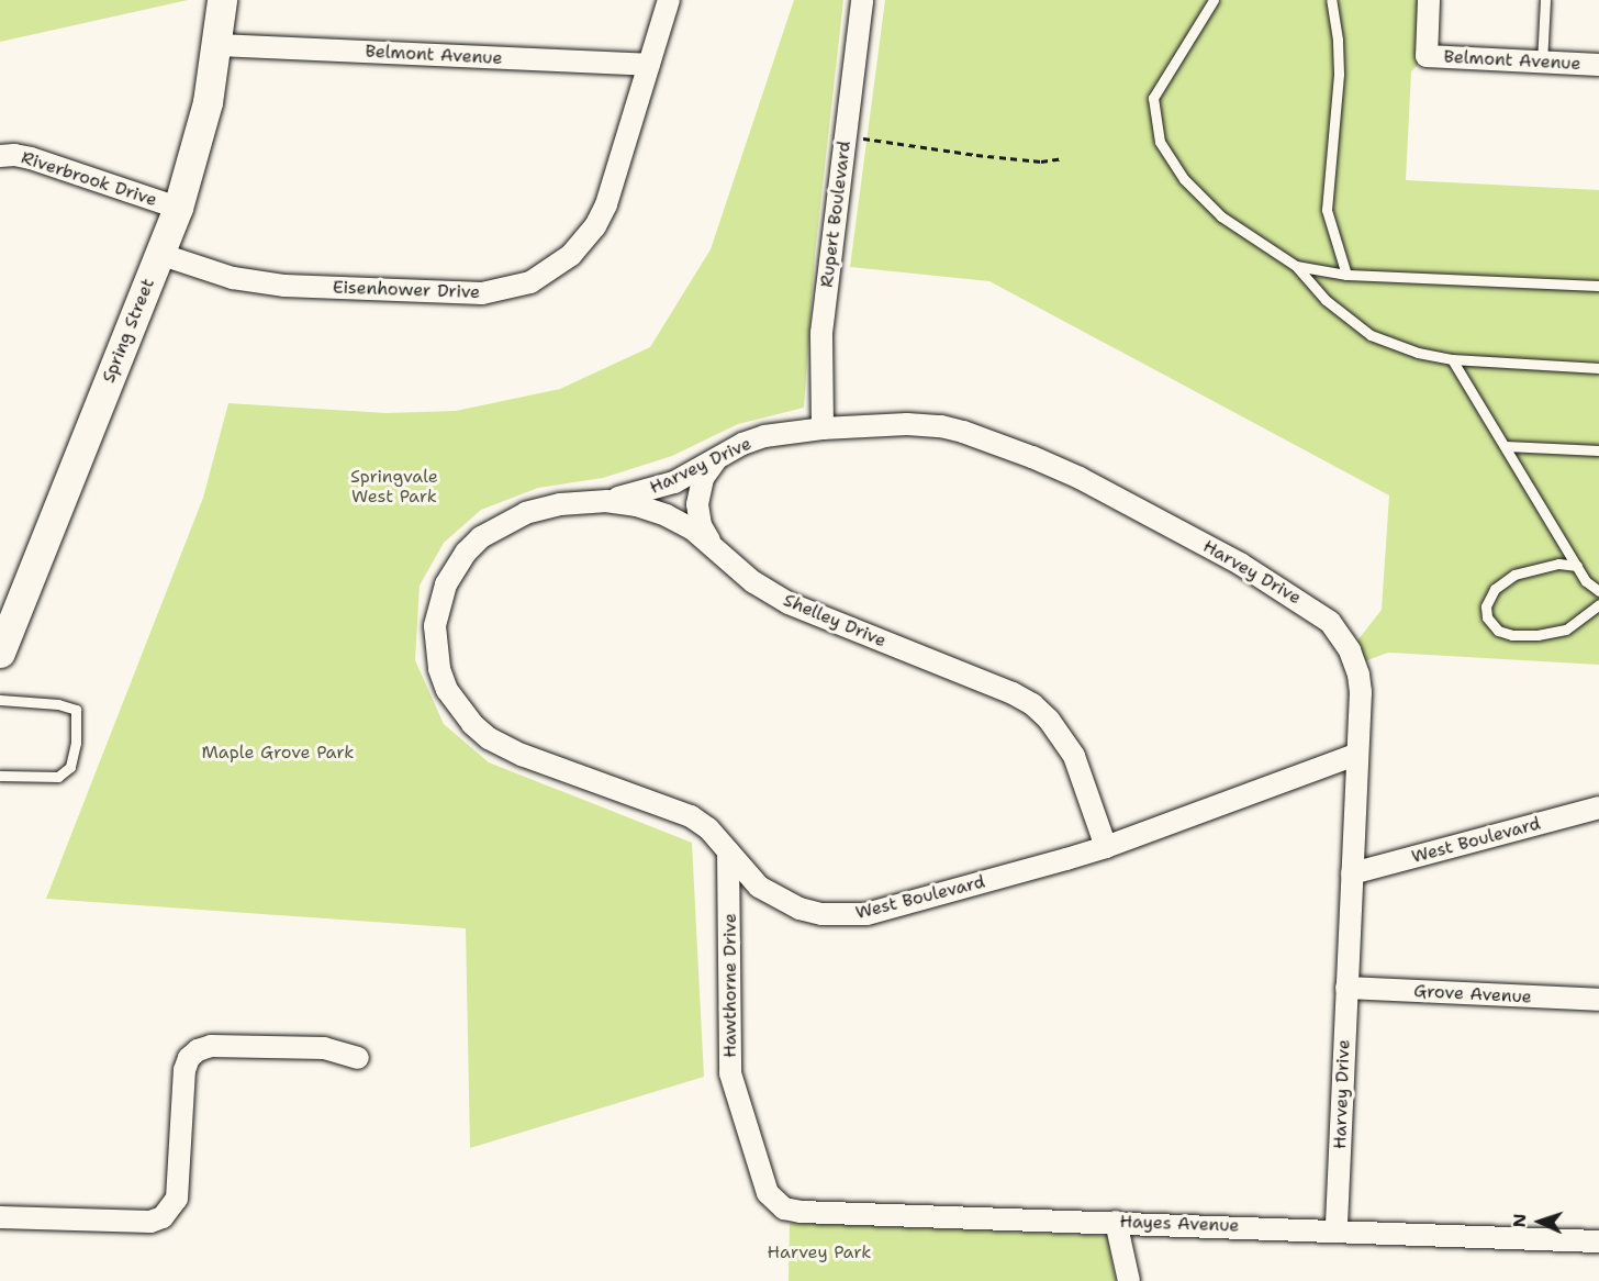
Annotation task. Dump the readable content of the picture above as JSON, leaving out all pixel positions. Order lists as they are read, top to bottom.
{
  "streets": {
    "main road": ["Spring Street"],
    "street": [
      "Belmont Avenue",
      "Riverbrook Drive",
      "Rupert Boulevard",
      "Eisenhower Drive",
      "Harvey Drive",
      "Shelley Drive",
      "West Boulevard",
      "Hawthorne Drive",
      "Grove Avenue",
      "Hayes Avenue"
    ]
  },
  "crossings": [
    ["Belmont Avenue", "Eisenhower Drive"],
    ["Belmont Avenue", "Spring Street"],
    ["Riverbrook Drive", "Spring Street"],
    ["Rupert Boulevard", "Harvey Drive"],
    ["Eisenhower Drive", "Spring Street"],
    ["Harvey Drive", "Shelley Drive"],
    ["Harvey Drive", "West Boulevard"],
    ["Harvey Drive", "Grove Avenue"],
    ["Harvey Drive", "Hayes Avenue"],
    ["Shelley Drive", "West Boulevard"],
    ["West Boulevard", "Hawthorne Drive"],
    ["Hawthorne Drive", "Hayes Avenue"]
  ],
  "parks": ["Springvale West Park", "Maple Grove Park", "Harvey Park"],
  "north": "left"
}
